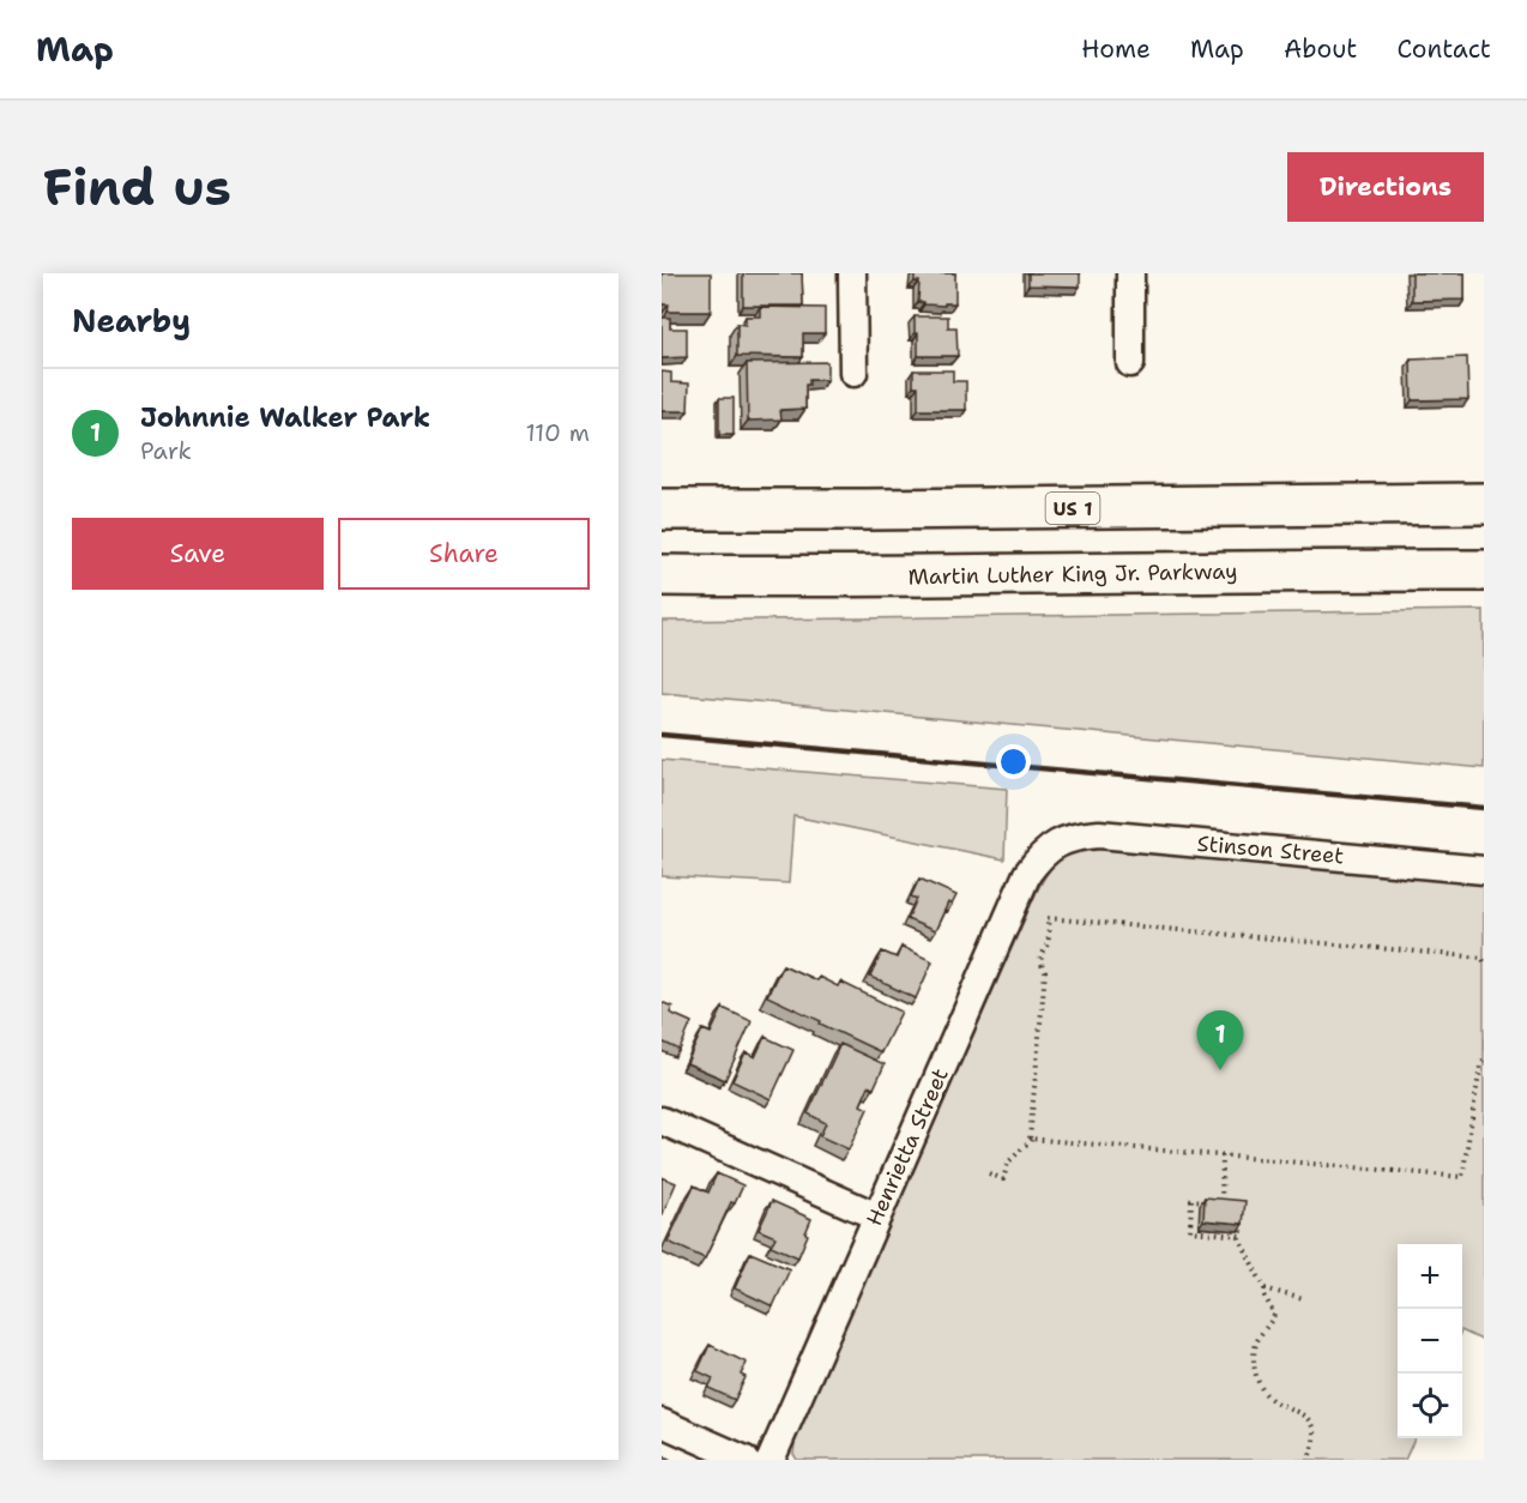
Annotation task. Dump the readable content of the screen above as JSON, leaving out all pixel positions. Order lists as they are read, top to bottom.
{
  "streets": {
    "highway": ["US 1", "Martin Luther King Jr. Parkway"],
    "street": ["Stinson Street", "Henrietta Street"]
  },
  "crossings": [
    ["Stinson Street", "Henrietta Street"]
  ],
  "page": {
    "header": "Map",
    "nav": [
      "Home",
      "Map",
      "About",
      "Contact"
    ],
    "buttons": [
      "Directions",
      ["Save", "Share"]
    ],
    "title": "Find us",
    "heading": "Nearby",
    "list": [
      {
        "mark": "1",
        "name": "Johnnie Walker Park",
        "note": "Park",
        "value": "110 m"
      }
    ],
    "pins": "1",
    "map_buttons": ["+", "−"]
  }
}
